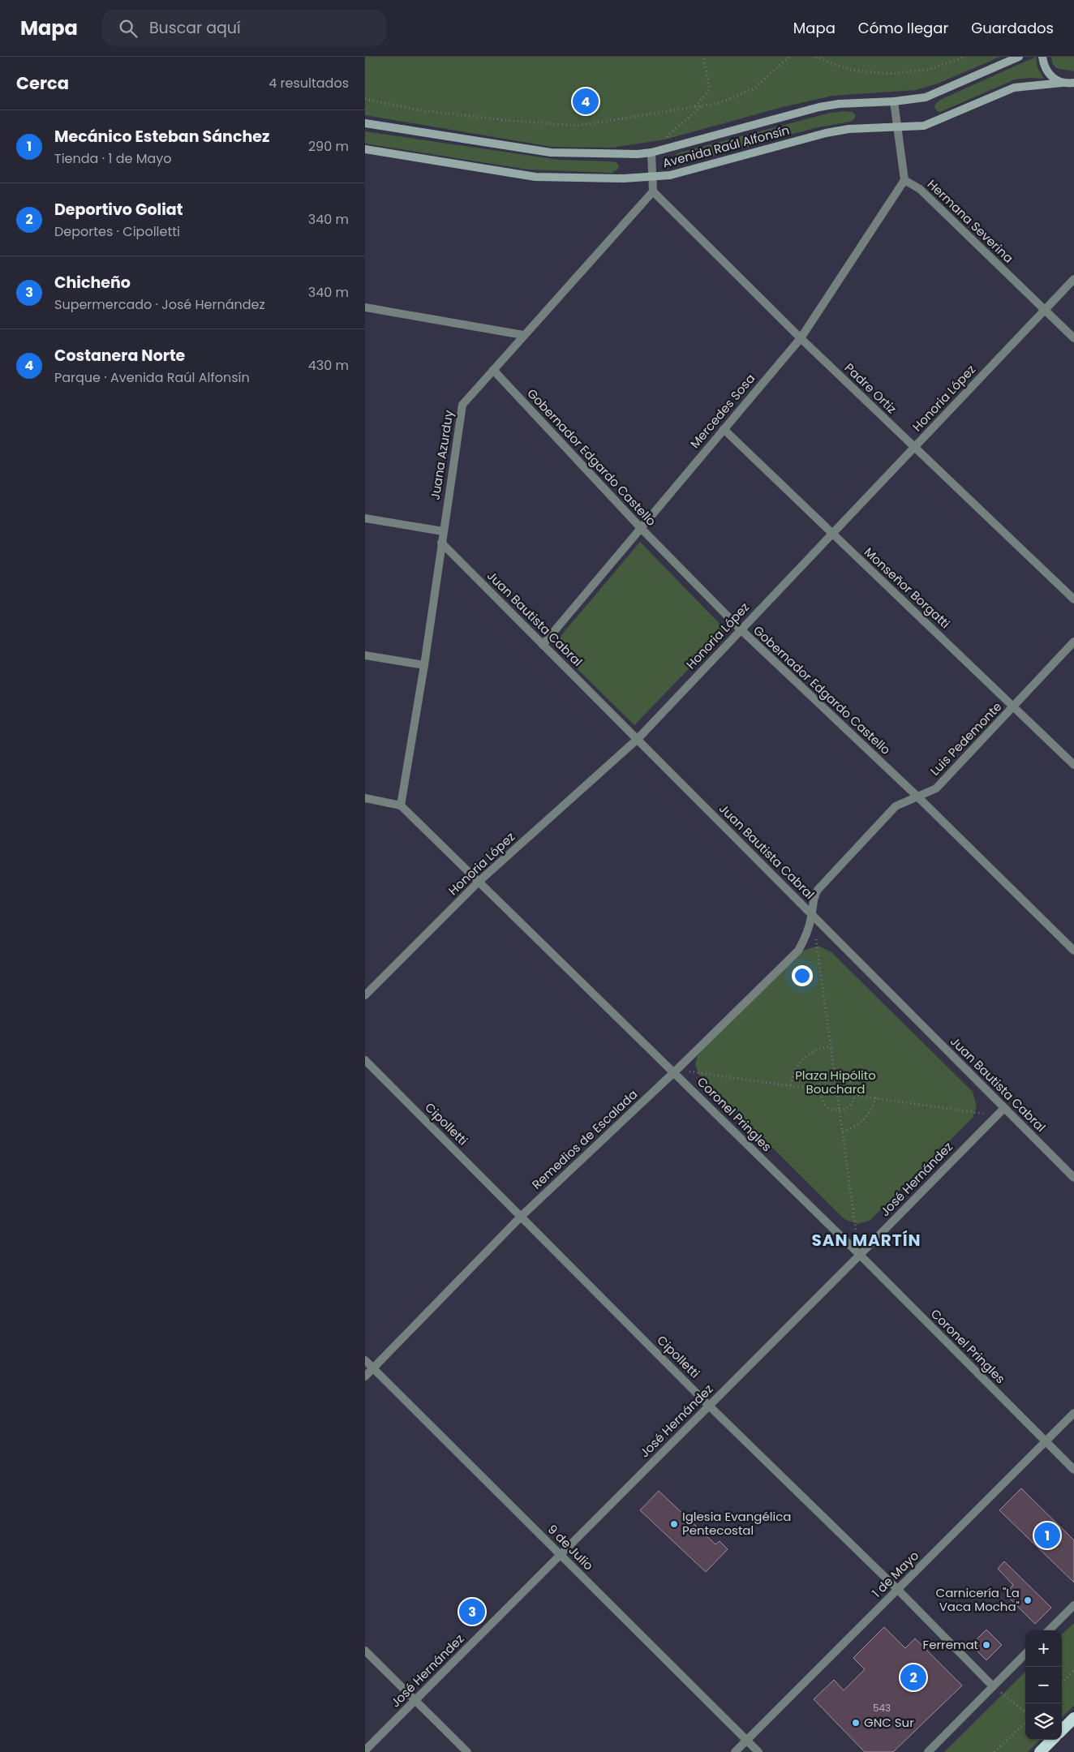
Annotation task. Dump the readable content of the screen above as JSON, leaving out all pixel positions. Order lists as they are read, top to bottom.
{
  "streets": {
    "main road": ["Avenida Raúl Alfonsín"],
    "street": [
      "Hermana Severina",
      "Padre Ortiz",
      "Honoria López",
      "Mercedes Sosa",
      "Juana Azurduy",
      "Gobernador Edgardo Castello",
      "Monseñor Borgatti",
      "Juan Bautista Cabral",
      "Luis Pedemonte",
      "Coronel Pringles",
      "Cipolletti",
      "Remedios de Escalada",
      "José Hernández",
      "9 de Julio",
      "1 de Mayo"
    ]
  },
  "crossings": [
    ["Hermana Severina", "Honoria López"],
    ["Hermana Severina", "Mercedes Sosa"],
    ["Padre Ortiz", "Honoria López"],
    ["Padre Ortiz", "Mercedes Sosa"],
    ["Padre Ortiz", "Juana Azurduy"],
    ["Honoria López", "Gobernador Edgardo Castello"],
    ["Honoria López", "Monseñor Borgatti"],
    ["Honoria López", "Juan Bautista Cabral"],
    ["Honoria López", "Coronel Pringles"],
    ["Mercedes Sosa", "Gobernador Edgardo Castello"],
    ["Mercedes Sosa", "Monseñor Borgatti"],
    ["Mercedes Sosa", "Juan Bautista Cabral"],
    ["Juana Azurduy", "Gobernador Edgardo Castello"],
    ["Juana Azurduy", "Juan Bautista Cabral"],
    ["Juana Azurduy", "Coronel Pringles"],
    ["Gobernador Edgardo Castello", "Luis Pedemonte"],
    ["Monseñor Borgatti", "Luis Pedemonte"],
    ["Juan Bautista Cabral", "Luis Pedemonte"],
    ["Juan Bautista Cabral", "Remedios de Escalada"],
    ["Juan Bautista Cabral", "José Hernández"],
    ["Luis Pedemonte", "Remedios de Escalada"],
    ["Coronel Pringles", "Remedios de Escalada"],
    ["Coronel Pringles", "José Hernández"],
    ["Coronel Pringles", "1 de Mayo"],
    ["Cipolletti", "Remedios de Escalada"],
    ["Cipolletti", "José Hernández"],
    ["Cipolletti", "1 de Mayo"],
    ["Remedios de Escalada", "9 de Julio"],
    ["José Hernández", "9 de Julio"],
    ["9 de Julio", "1 de Mayo"]
  ],
  "districts": ["SAN MARTÍN"],
  "parks": ["Plaza Hipólito Bouchard"],
  "places": [
    "Iglesia Evangélica Pentecostal",
    "Carnicería \"La Vaca Mocha\"",
    "Ferremat",
    "GNC Sur"
  ],
  "house_numbers": ["543"],
  "page": {
    "header": "Mapa",
    "search": "Buscar aquí",
    "nav": ["Mapa", "Cómo llegar", "Guardados"],
    "heading": ["Cerca", "4 resultados"],
    "pins": [
      "4",
      "1",
      "3",
      "2"
    ],
    "list": [
      {
        "mark": "1",
        "name": "Mecánico Esteban Sánchez",
        "note": "Tienda · 1 de Mayo",
        "value": "290 m"
      },
      {
        "mark": "2",
        "name": "Deportivo Goliat",
        "note": "Deportes · Cipolletti",
        "value": "340 m"
      },
      {
        "mark": "3",
        "name": "Chicheño",
        "note": "Supermercado · José Hernández",
        "value": "340 m"
      },
      {
        "mark": "4",
        "name": "Costanera Norte",
        "note": "Parque · Avenida Raúl Alfonsín",
        "value": "430 m"
      }
    ],
    "map_buttons": ["+", "−"]
  }
}
